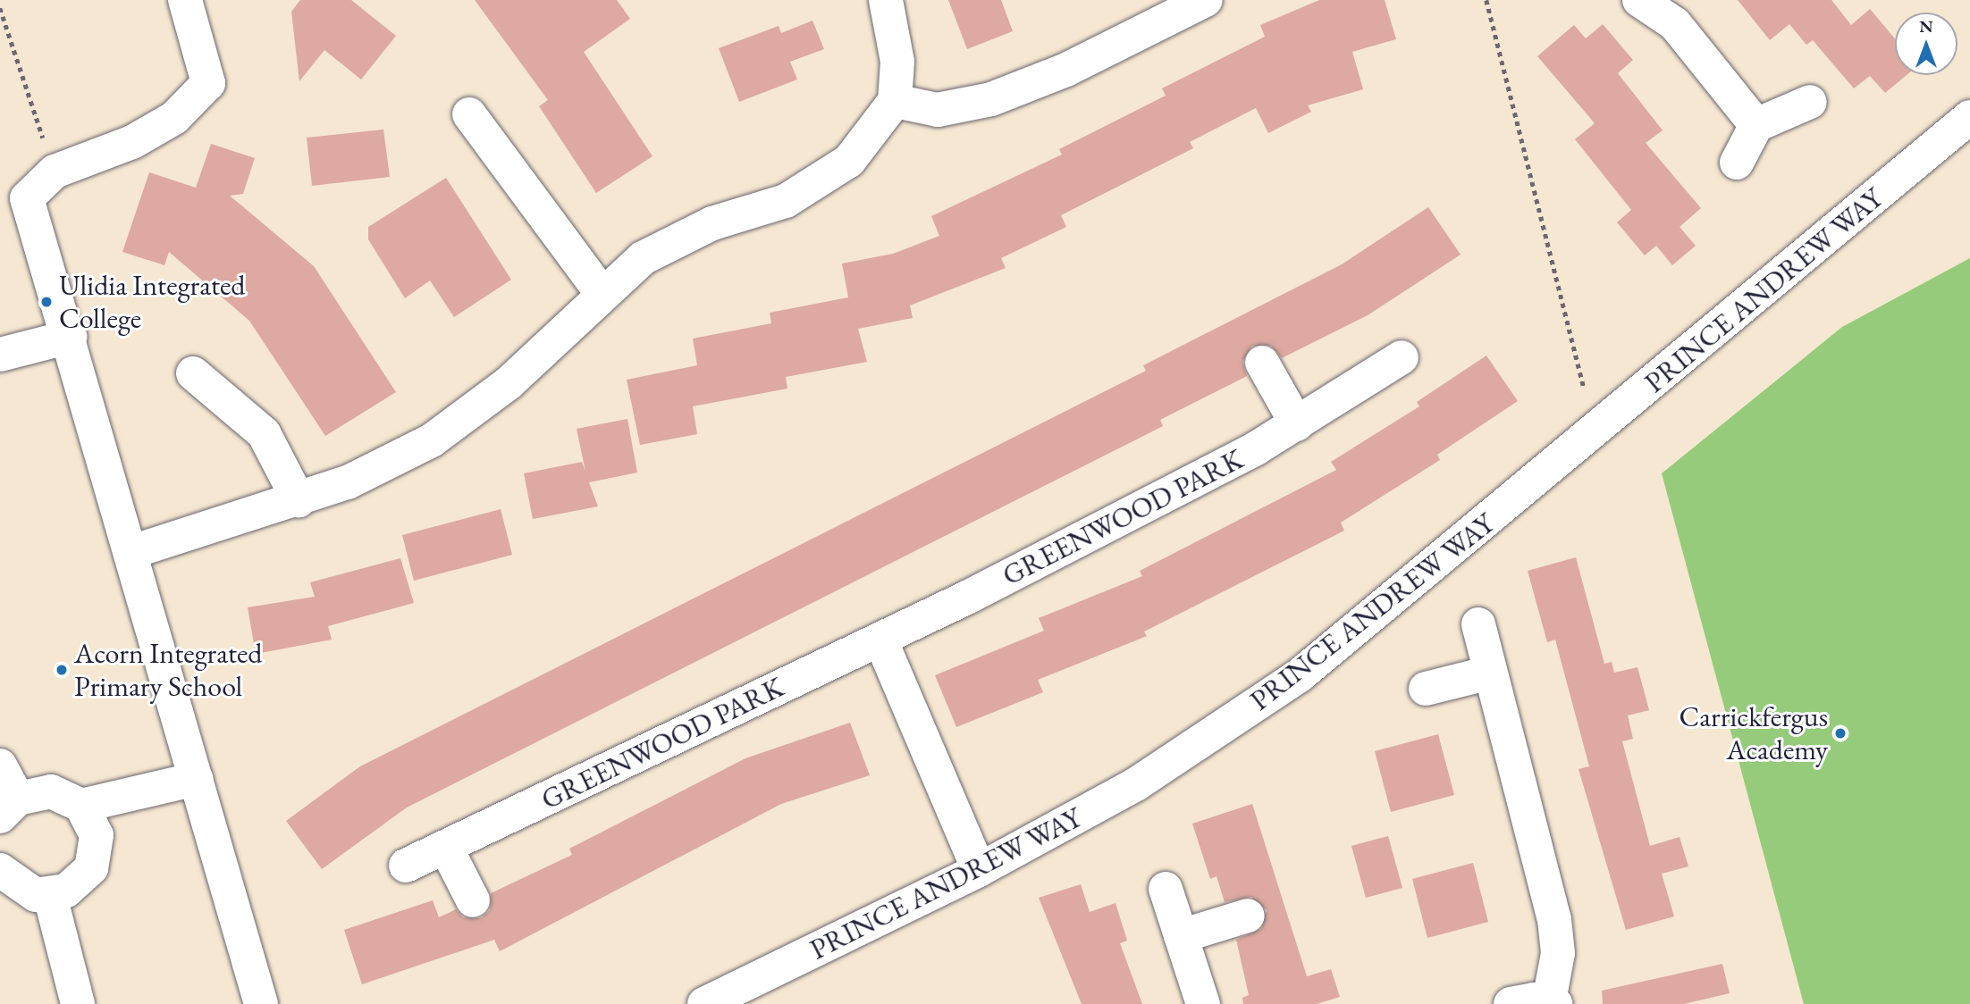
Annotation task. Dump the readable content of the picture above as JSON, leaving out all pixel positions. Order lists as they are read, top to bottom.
{
  "streets": {
    "street": ["PRINCE ANDREW WAY", "GREENWOOD PARK"]
  },
  "places": ["Ulidia Integrated College", "Acorn Integrated Primary School", "Carrickfergus Academy"],
  "north": "top"
}
